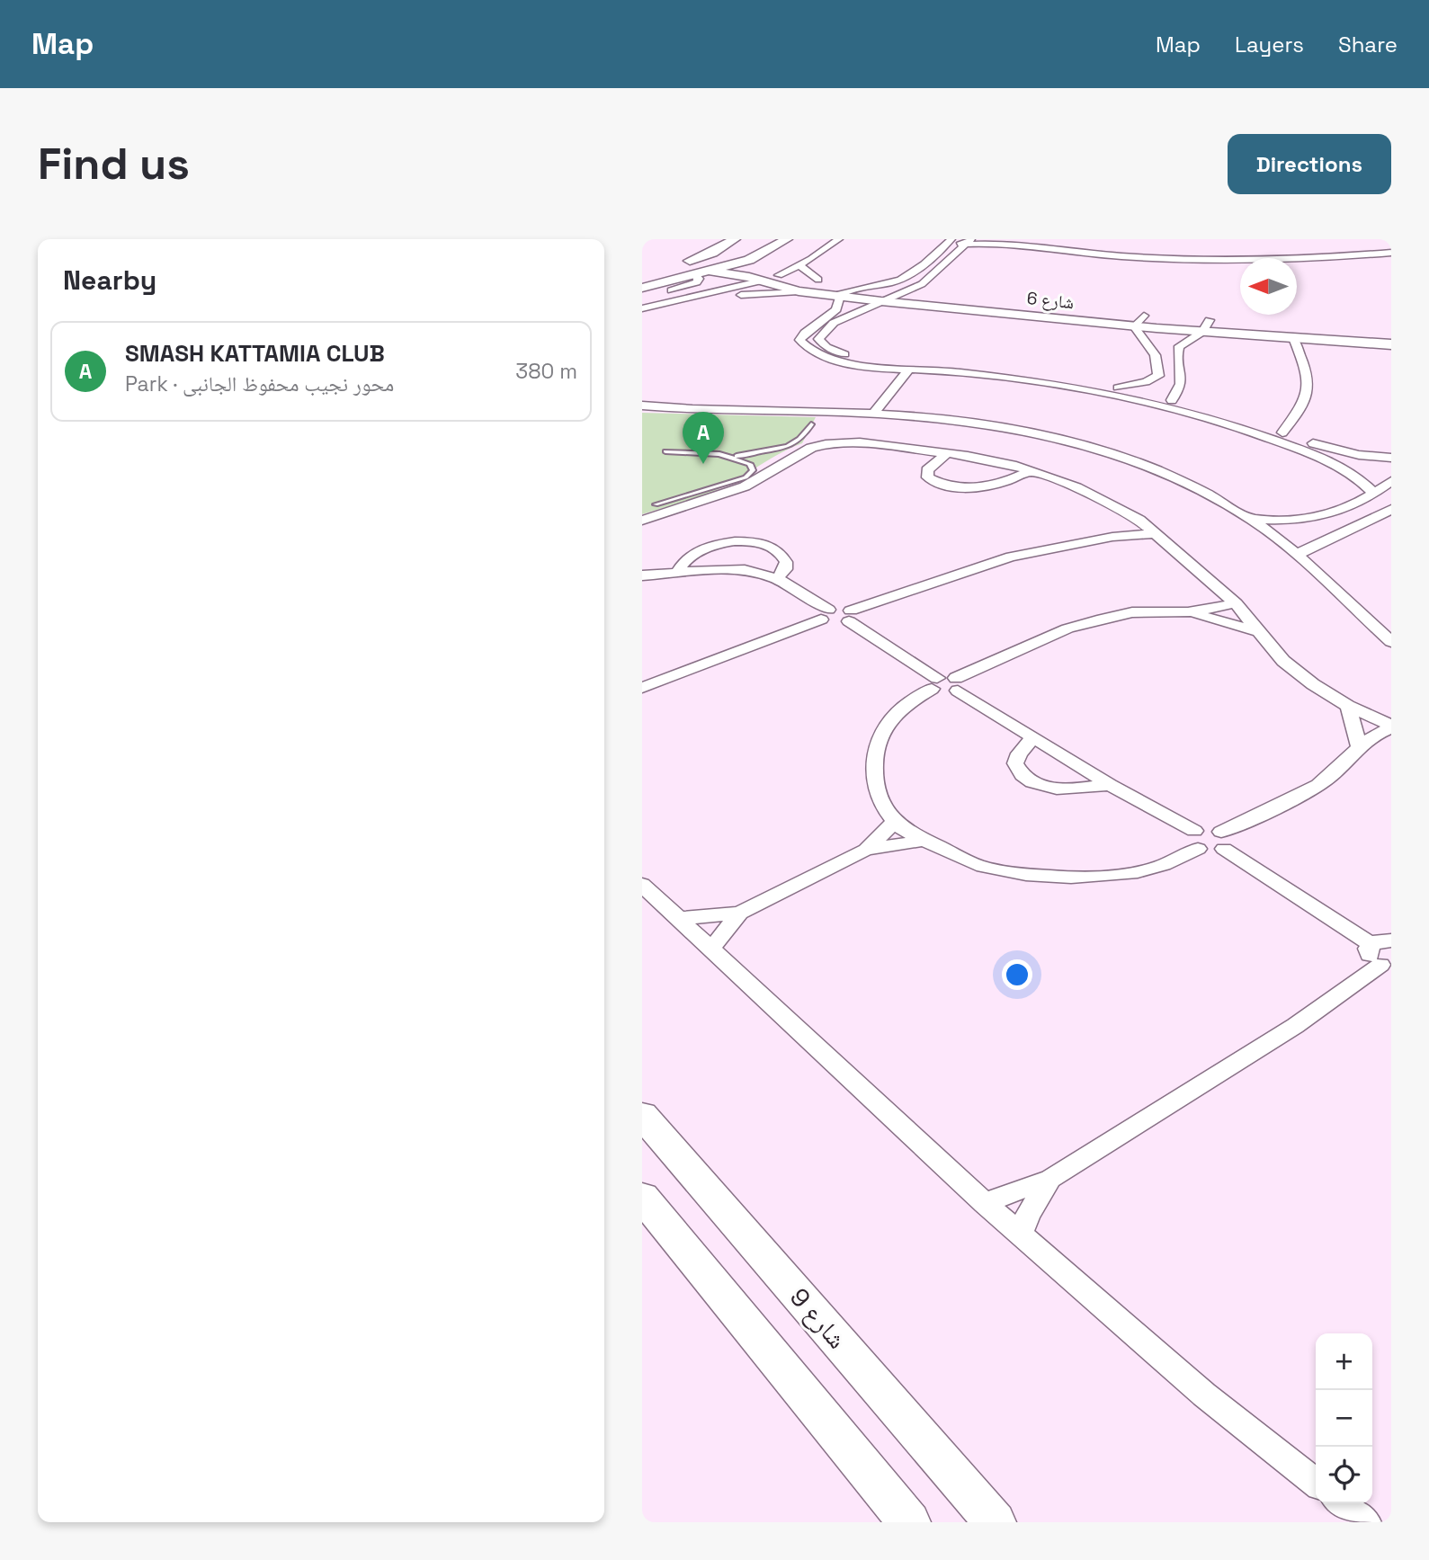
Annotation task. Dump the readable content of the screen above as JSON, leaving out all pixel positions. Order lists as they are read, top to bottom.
{
  "streets": {
    "street": ["شارع 6", "شارع 9"]
  },
  "north": "left",
  "page": {
    "header": "Map",
    "nav": ["Map", "Layers", "Share"],
    "buttons": "Directions",
    "title": "Find us",
    "heading": "Nearby",
    "list": [
      {
        "mark": "A",
        "name": "SMASH KATTAMIA CLUB",
        "note": "Park · محور نجيب محفوظ الجانبى",
        "value": "380 m"
      }
    ],
    "pins": "A",
    "map_buttons": ["+", "−"]
  }
}
